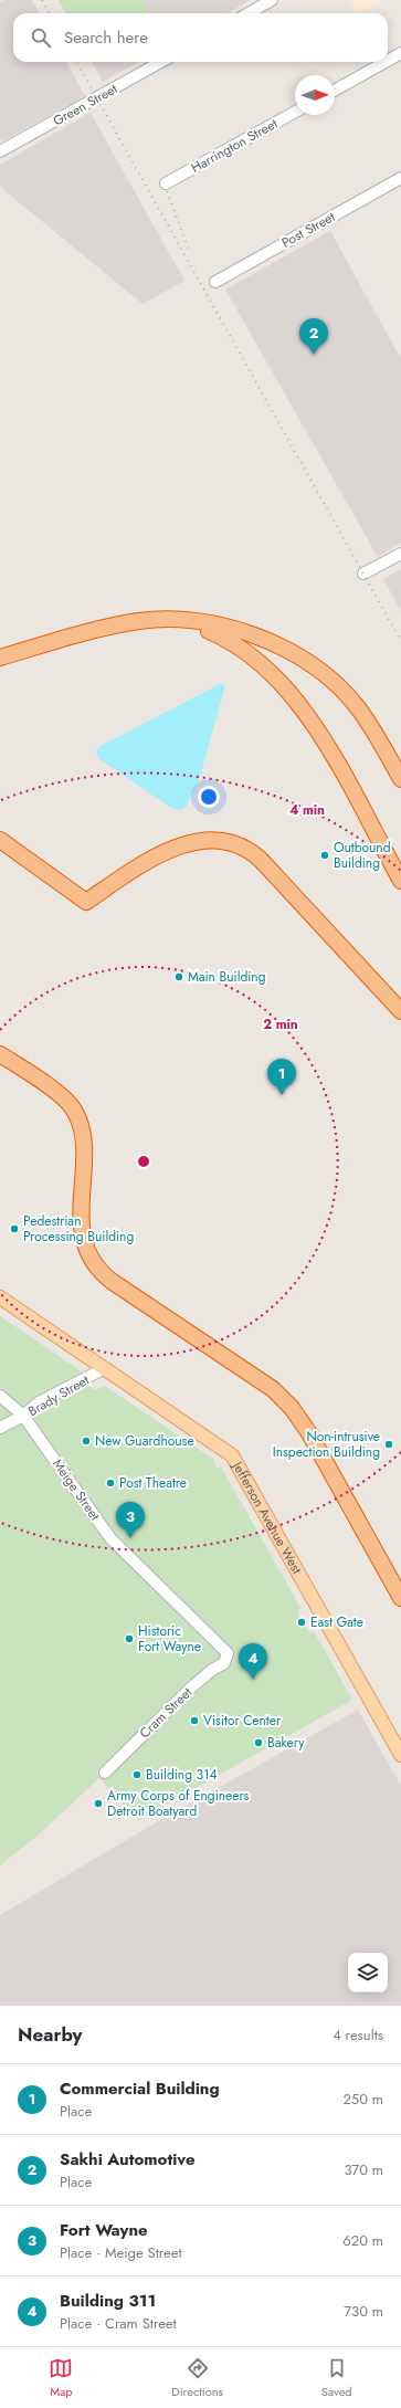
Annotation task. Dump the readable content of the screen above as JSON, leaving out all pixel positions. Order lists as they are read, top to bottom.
{
  "streets": {
    "main road": ["Jefferson Avenue West"],
    "street": [
      "Green Street",
      "Harrington Street",
      "Post Street",
      "Brady Street",
      "Meige Street",
      "Cram Street"
    ]
  },
  "crossings": [
    ["Brady Street", "Meige Street"],
    ["Brady Street", "Jefferson Avenue West"],
    ["Meige Street", "Cram Street"]
  ],
  "places": [
    "Outbound Building",
    "Main Building",
    "Pedestrian Processing Building",
    "New Guardhouse",
    "Non-intrusive Inspection Building",
    "Post Theatre",
    "East Gate",
    "Historic Fort Wayne",
    "Visitor Center",
    "Bakery",
    "Building 314",
    "Army Corps of Engineers Detroit Boatyard"
  ],
  "north": "right",
  "page": {
    "search": "Search here",
    "pins": [
      "2",
      "1",
      "3",
      "4"
    ],
    "heading": ["Nearby", "4 results"],
    "list": [
      {
        "mark": "1",
        "name": "Commercial Building",
        "note": "Place",
        "value": "250 m"
      },
      {
        "mark": "2",
        "name": "Sakhi Automotive",
        "note": "Place",
        "value": "370 m"
      },
      {
        "mark": "3",
        "name": "Fort Wayne",
        "note": "Place · Meige Street",
        "value": "620 m"
      },
      {
        "mark": "4",
        "name": "Building 311",
        "note": "Place · Cram Street",
        "value": "730 m"
      }
    ],
    "nav": ["Map", "Directions", "Saved"]
  },
  "rings": ["4 min", "2 min"]
}
